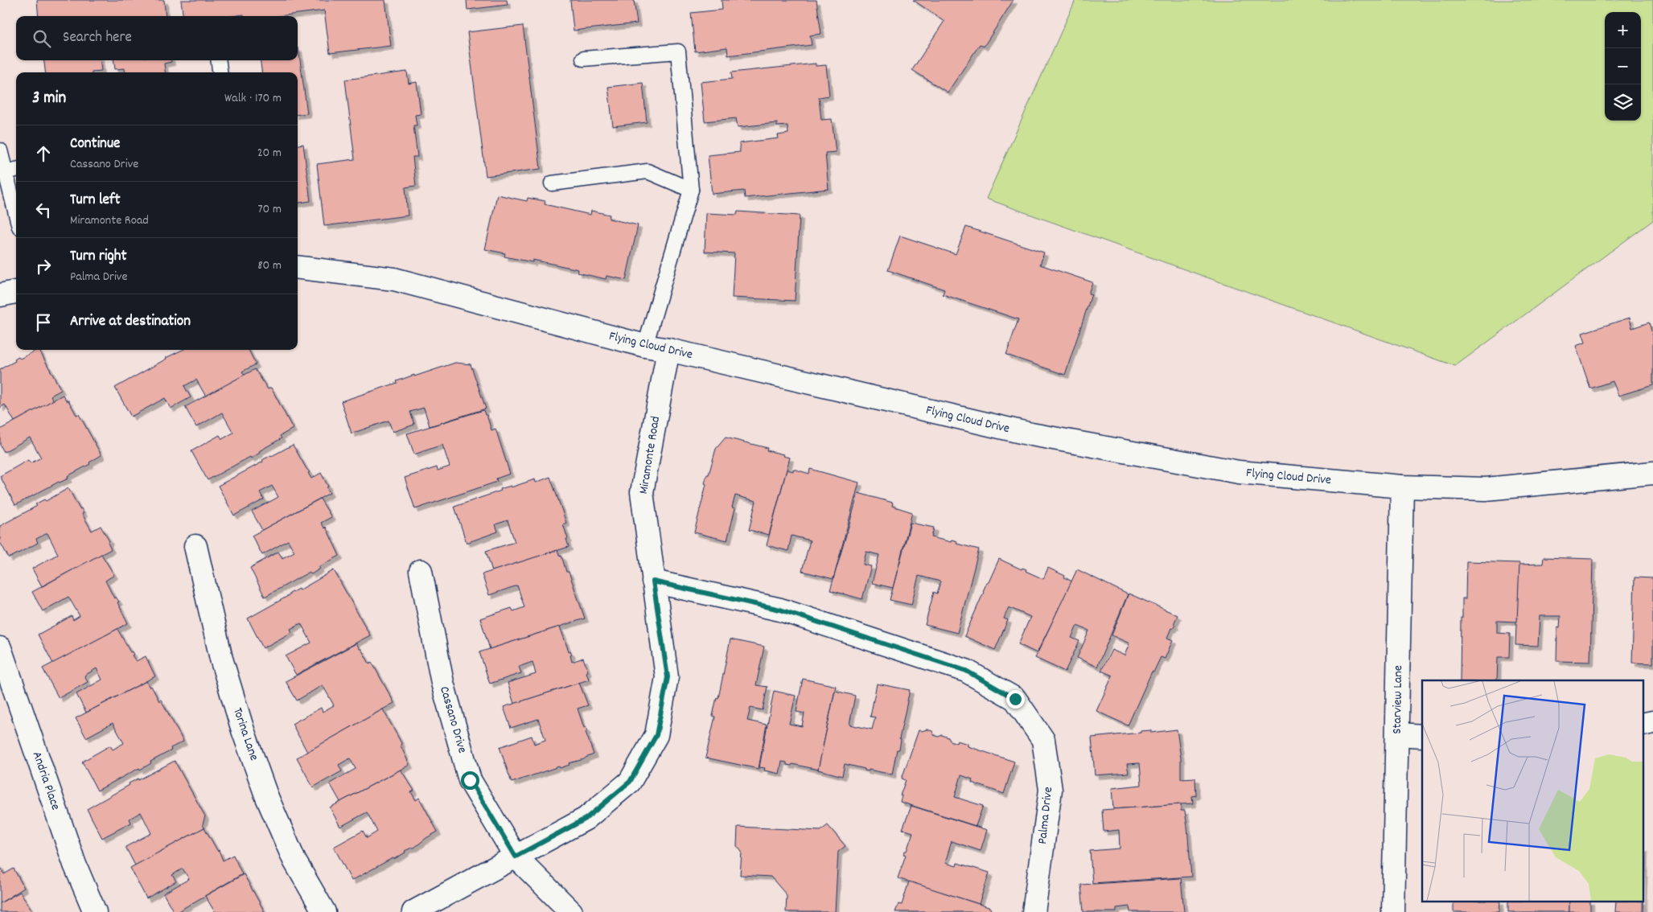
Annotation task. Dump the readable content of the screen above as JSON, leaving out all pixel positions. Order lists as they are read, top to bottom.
{
  "streets": {
    "street": [
      "Flying Cloud Drive",
      "Miramonte Road",
      "Starview Lane",
      "Cassano Drive",
      "Torina Lane",
      "Andria Place",
      "Palma Drive"
    ]
  },
  "crossings": [
    ["Flying Cloud Drive", "Miramonte Road"],
    ["Flying Cloud Drive", "Starview Lane"],
    ["Miramonte Road", "Cassano Drive"],
    ["Miramonte Road", "Palma Drive"]
  ],
  "page": {
    "map_buttons": ["+", "−"],
    "search": "Search here",
    "heading": ["3 min", "Walk · 170 m"],
    "list": [
      ["Continue", "Cassano Drive", "20 m"],
      ["Turn left", "Miramonte Road", "70 m"],
      ["Turn right", "Palma Drive", "80 m"],
      "Arrive at destination"
    ]
  }
}
